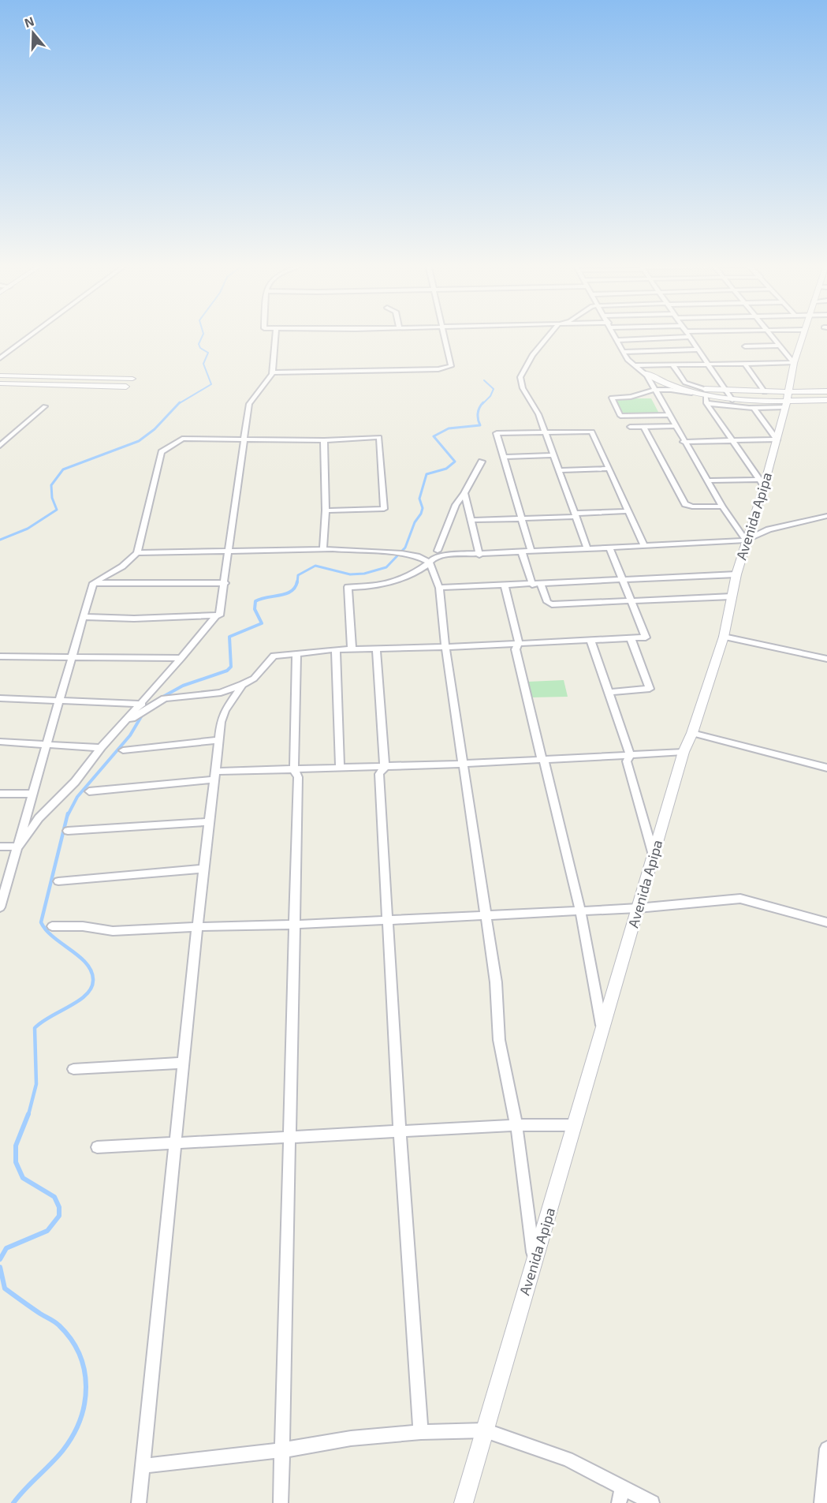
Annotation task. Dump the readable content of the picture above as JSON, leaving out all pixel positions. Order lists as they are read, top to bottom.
{
  "streets": {
    "street": ["Avenida Apipa"]
  },
  "north": "top"
}
